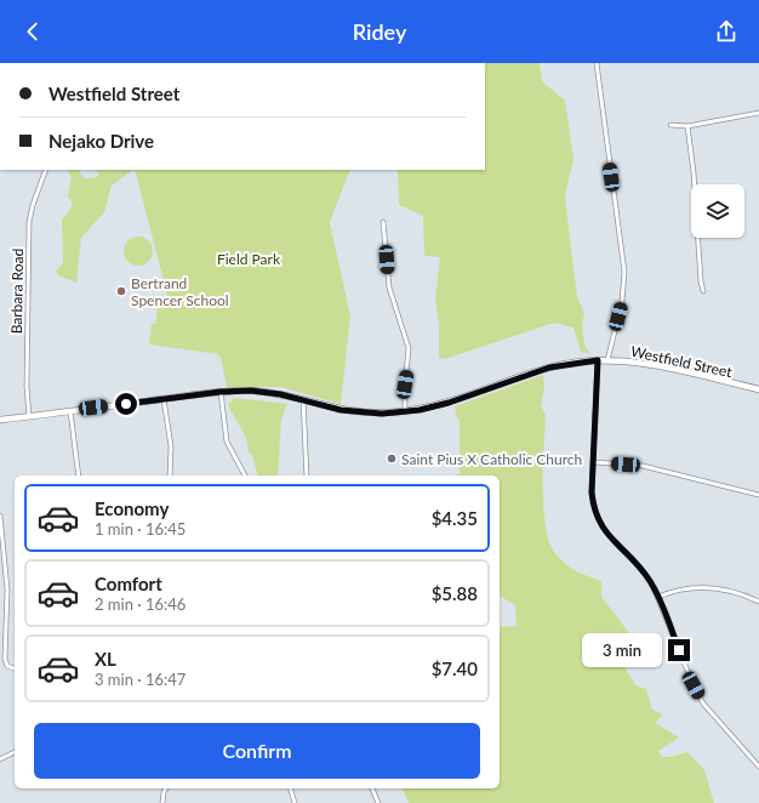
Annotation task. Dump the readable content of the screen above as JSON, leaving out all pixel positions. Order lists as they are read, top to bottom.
{
  "streets": {
    "main road": ["Westfield Street"],
    "street": ["Barbara Road"]
  },
  "crossings": [
    ["Barbara Road", "Westfield Street"]
  ],
  "parks": ["Field Park"],
  "places": ["Bertrand Spencer School", "Saint Pius X Catholic Church"],
  "page": {
    "header": "Ridey",
    "banner": ["Westfield Street", "Nejako Drive"],
    "list": [
      {
        "name": "Economy",
        "note": "1 min · 16:45",
        "value": "$4.35"
      },
      {
        "name": "Comfort",
        "note": "2 min · 16:46",
        "value": "$5.88"
      },
      {
        "name": "XL",
        "note": "3 min · 16:47",
        "value": "$7.40"
      }
    ],
    "bubble": "3 min",
    "buttons": "Confirm"
  }
}
